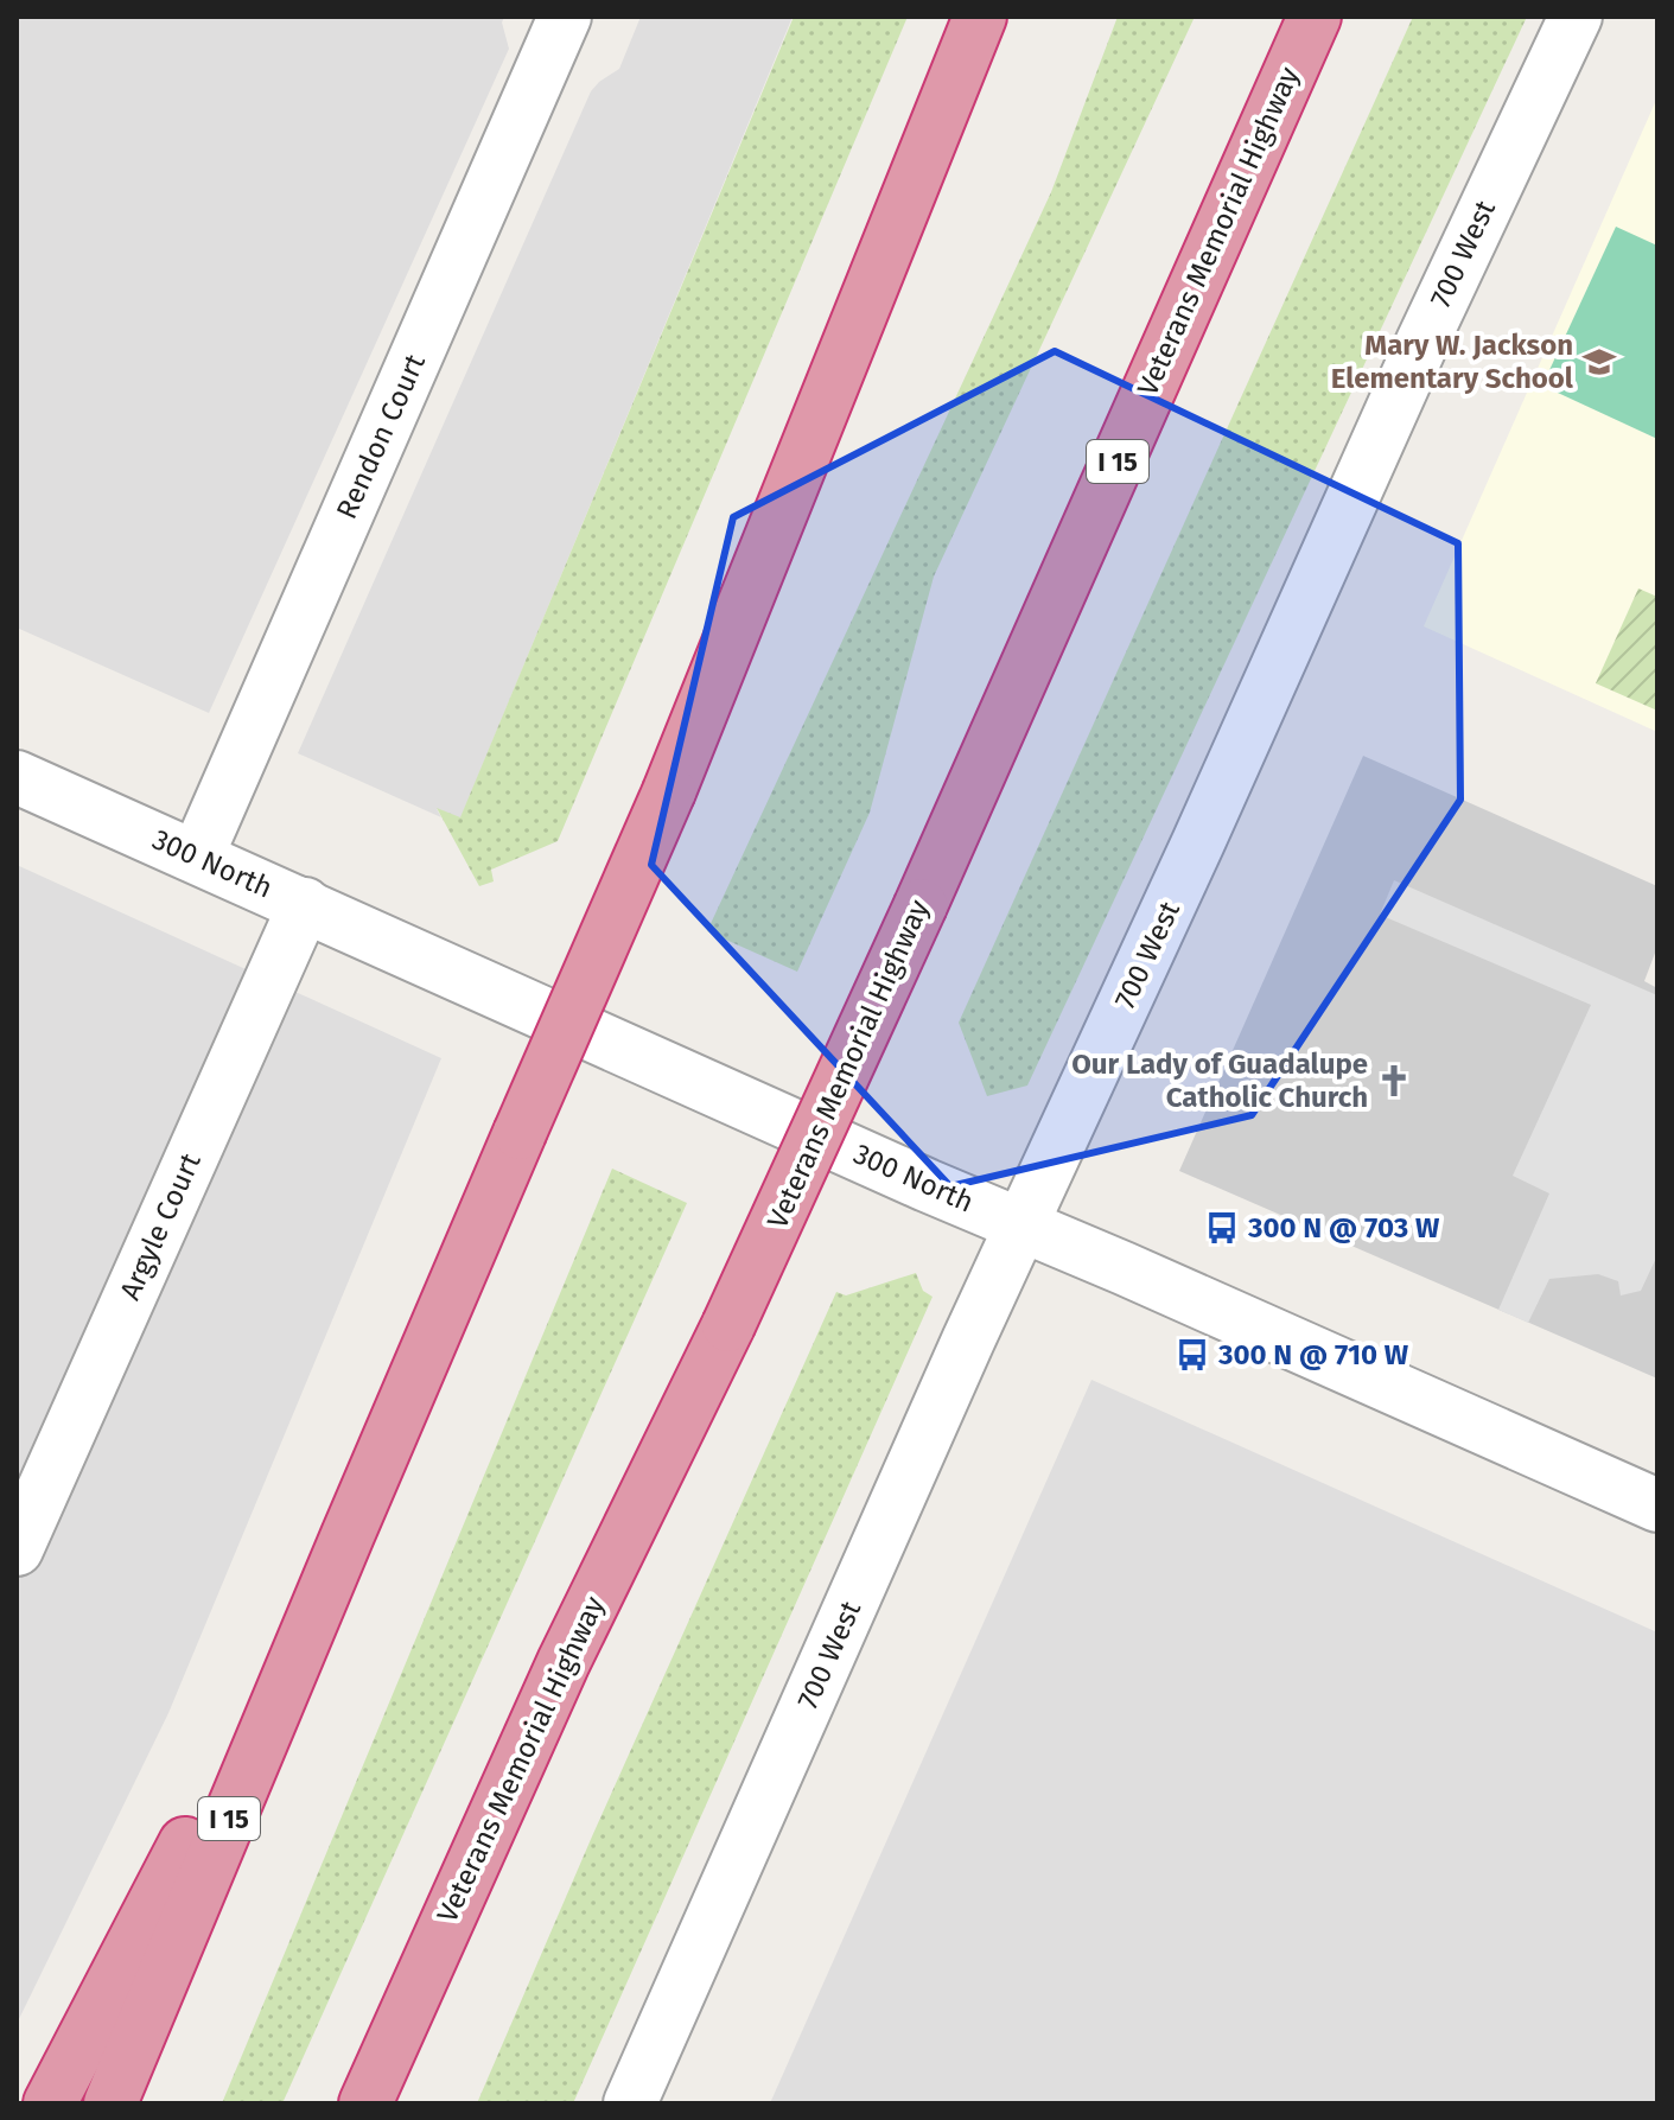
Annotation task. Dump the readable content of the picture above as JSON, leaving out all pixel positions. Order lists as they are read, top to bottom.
{
  "streets": {
    "highway": ["Veterans Memorial Highway", "I 15"],
    "street": [
      "700 West",
      "Rendon Court",
      "300 North",
      "Argyle Court"
    ]
  },
  "crossings": [
    ["700 West", "300 North"],
    ["Rendon Court", "300 North"],
    ["300 North", "Argyle Court"]
  ],
  "places": {
    "school or university": ["Mary W. Jackson Elementary School"],
    "church": ["Our Lady of Guadalupe Catholic Church"],
    "bus stop": ["300 N @ 703 W", "300 N @ 710 W"]
  }
}
